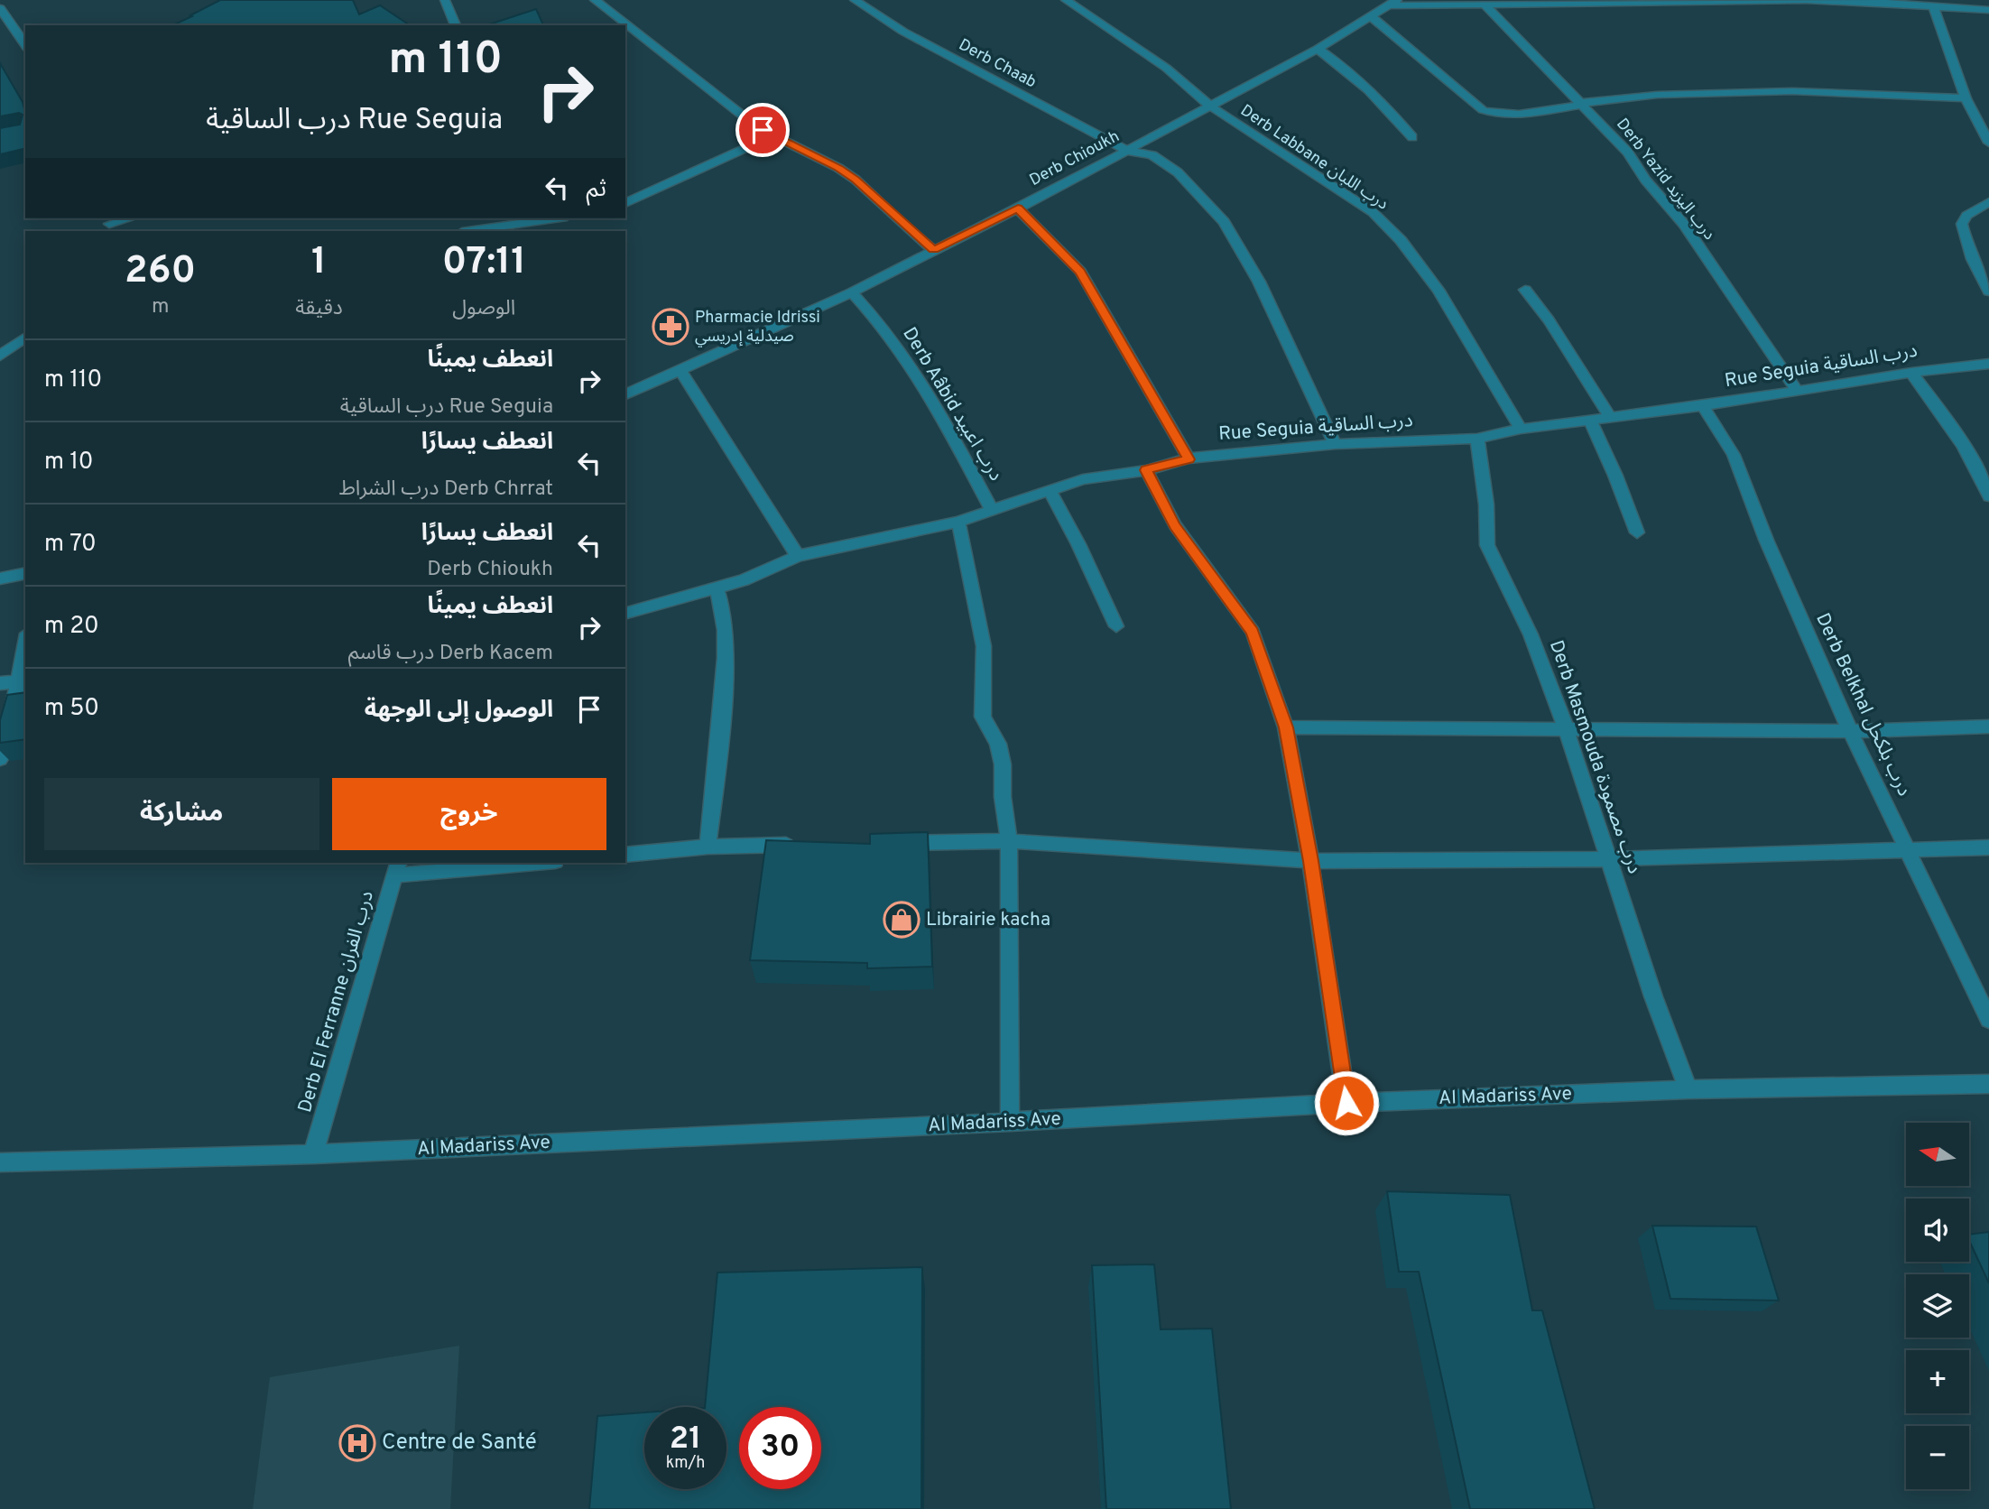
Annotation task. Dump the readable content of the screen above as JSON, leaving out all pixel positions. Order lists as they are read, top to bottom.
{
  "streets": {
    "street": [
      "Derb Chaab",
      "Derb Labbane درب اللبان",
      "Derb Chioukh",
      "Derb Yazid درب اليزيد",
      "Rue Seguia درب الساقية",
      "Derb Aâbid درب اعبيد",
      "Derb Belkhal درب بلكحل",
      "Derb Masmouda درب مصمودة",
      "Derb El Ferranne درب الفران",
      "Al Madariss Ave"
    ]
  },
  "crossings": [
    ["Derb Chaab", "Derb Chioukh"],
    ["Derb Chaab", "Rue Seguia درب الساقية"],
    ["Derb Labbane درب اللبان", "Derb Chioukh"],
    ["Derb Labbane درب اللبان", "Rue Seguia درب الساقية"],
    ["Derb Chioukh", "Derb Aâbid درب اعبيد"],
    ["Derb Yazid درب اليزيد", "Rue Seguia درب الساقية"],
    ["Rue Seguia درب الساقية", "Derb Aâbid درب اعبيد"],
    ["Rue Seguia درب الساقية", "Derb Belkhal درب بلكحل"],
    ["Rue Seguia درب الساقية", "Derb Masmouda درب مصمودة"],
    ["Derb Masmouda درب مصمودة", "Al Madariss Ave"],
    ["Derb El Ferranne درب الفران", "Al Madariss Ave"]
  ],
  "places": {
    "pharmacy": ["Pharmacie Idrissi صيدلية إدريسي"],
    "shop": ["Librairie kacha"],
    "hospital": ["Centre de Santé"]
  },
  "north": "left",
  "page": {
    "turn": ["110 m", "Rue Seguia درب الساقية"],
    "then": "ثم",
    "eta": [
      "07:11",
      "الوصول",
      "1",
      "دقيقة",
      "260",
      "m"
    ],
    "list": [
      {
        "name": "انعطف يمينًا",
        "note": "Rue Seguia درب الساقية",
        "value": "110 m"
      },
      {
        "name": "انعطف يسارًا",
        "note": "Derb Chrrat درب الشراط",
        "value": "10 m"
      },
      {
        "name": "انعطف يسارًا",
        "note": "Derb Chioukh",
        "value": "70 m"
      },
      {
        "name": "انعطف يمينًا",
        "note": "Derb Kacem درب قاسم",
        "value": "20 m"
      },
      {
        "name": "الوصول إلى الوجهة",
        "value": "50 m"
      }
    ],
    "buttons": ["خروج", "مشاركة"],
    "map_buttons": ["+", "−"],
    "speed": "21 km/h",
    "limit": "30"
  }
}
